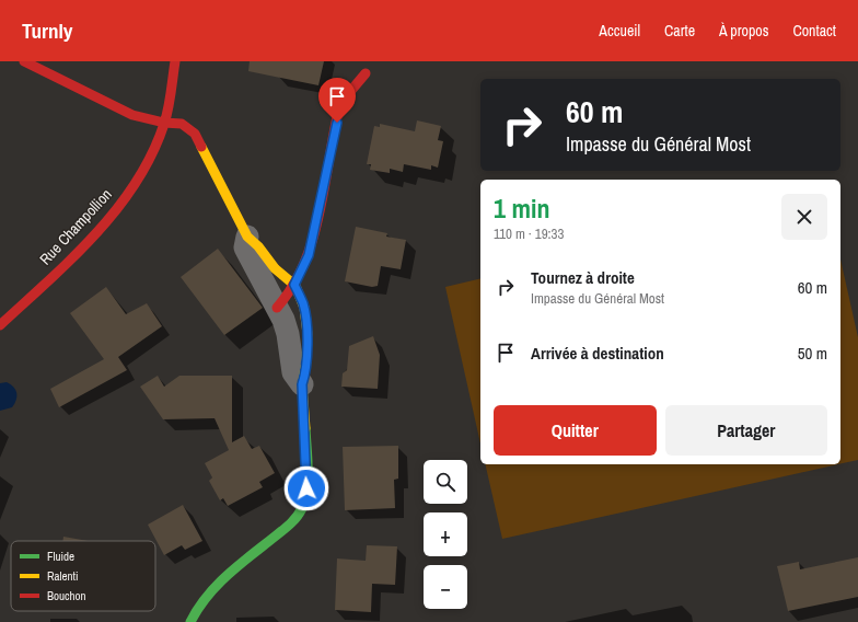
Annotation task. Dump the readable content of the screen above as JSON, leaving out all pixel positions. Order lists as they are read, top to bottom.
{
  "streets": {
    "street": ["Rue Champollion"]
  },
  "legend": ["Fluide", "Ralenti", "Bouchon"],
  "page": {
    "header": "Turnly",
    "nav": [
      "Accueil",
      "Carte",
      "À propos",
      "Contact"
    ],
    "turn": ["60 m", "Impasse du Général Most"],
    "heading": ["1 min", "110 m · 19:33"],
    "list": [
      {
        "name": "Tournez à droite",
        "note": "Impasse du Général Most",
        "value": "60 m"
      },
      {
        "name": "Arrivée à destination",
        "value": "50 m"
      }
    ],
    "buttons": ["Quitter", "Partager"],
    "map_buttons": ["+", "−"]
  }
}
